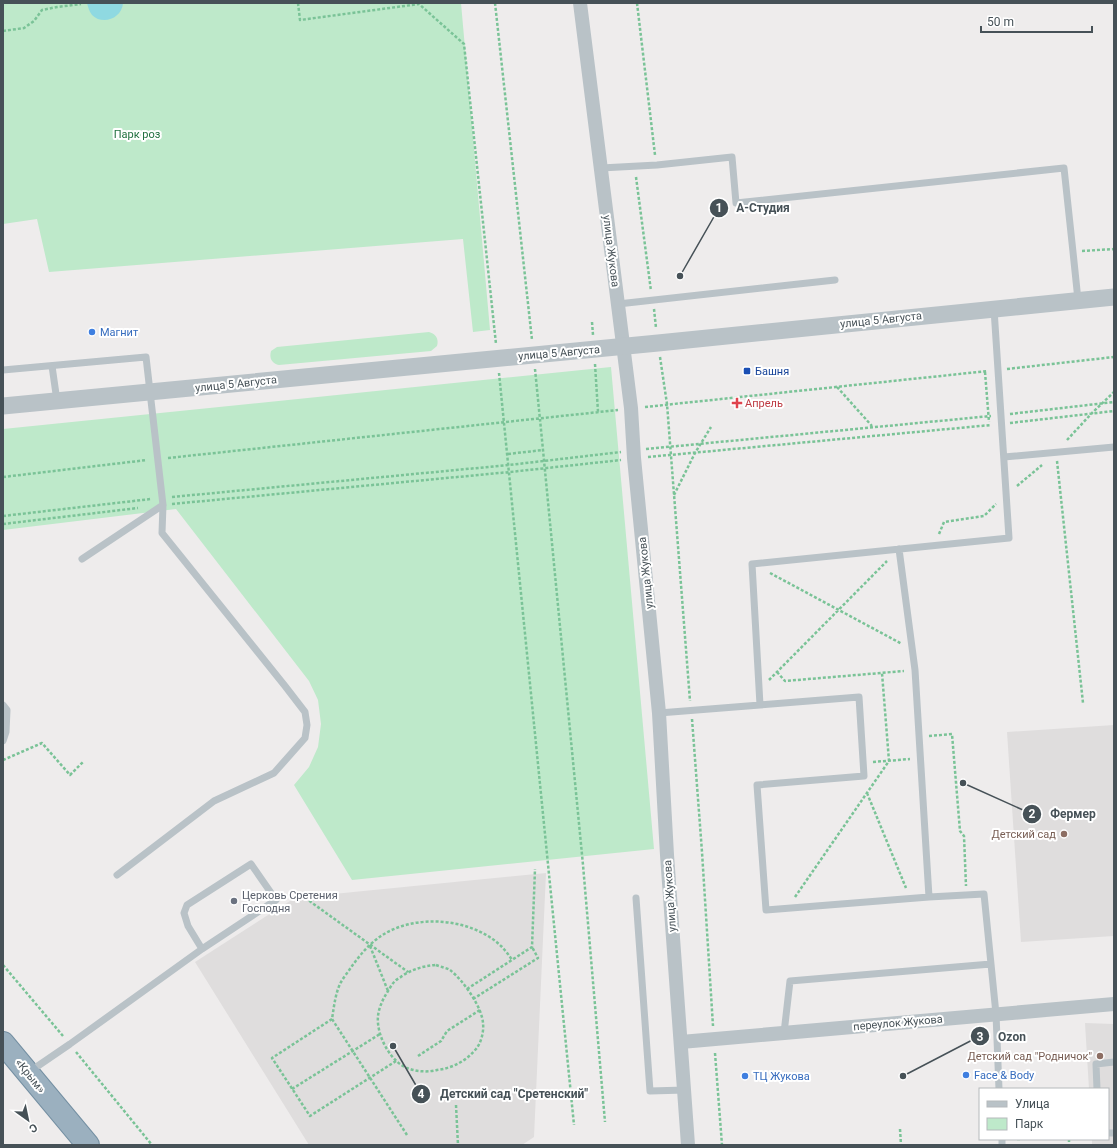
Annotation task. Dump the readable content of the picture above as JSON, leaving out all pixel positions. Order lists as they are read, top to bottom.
{
  "streets": {
    "highway": ["«Крым»"],
    "street": ["улица Жукова", "улица 5 Августа", "переулок Жукова"]
  },
  "crossings": [
    ["улица Жукова", "улица 5 Августа"],
    ["улица Жукова", "переулок Жукова"]
  ],
  "parks": ["Парк роз"],
  "places": {
    "other": [
      "А-Студия",
      "Магнит",
      "Фермер",
      "Детский сад",
      "Церковь Сретения Господня",
      "Детский сад \"Сретенский\"",
      "Детский сад \"Родничок\"",
      "Face & Body",
      "ТЦ Жукова",
      "Ozon"
    ],
    "transit": ["Башня"],
    "health": ["Апрель"]
  },
  "legend": ["Улица", "Парк"],
  "scale_bar": "50 m",
  "north": "bottom right"
}
